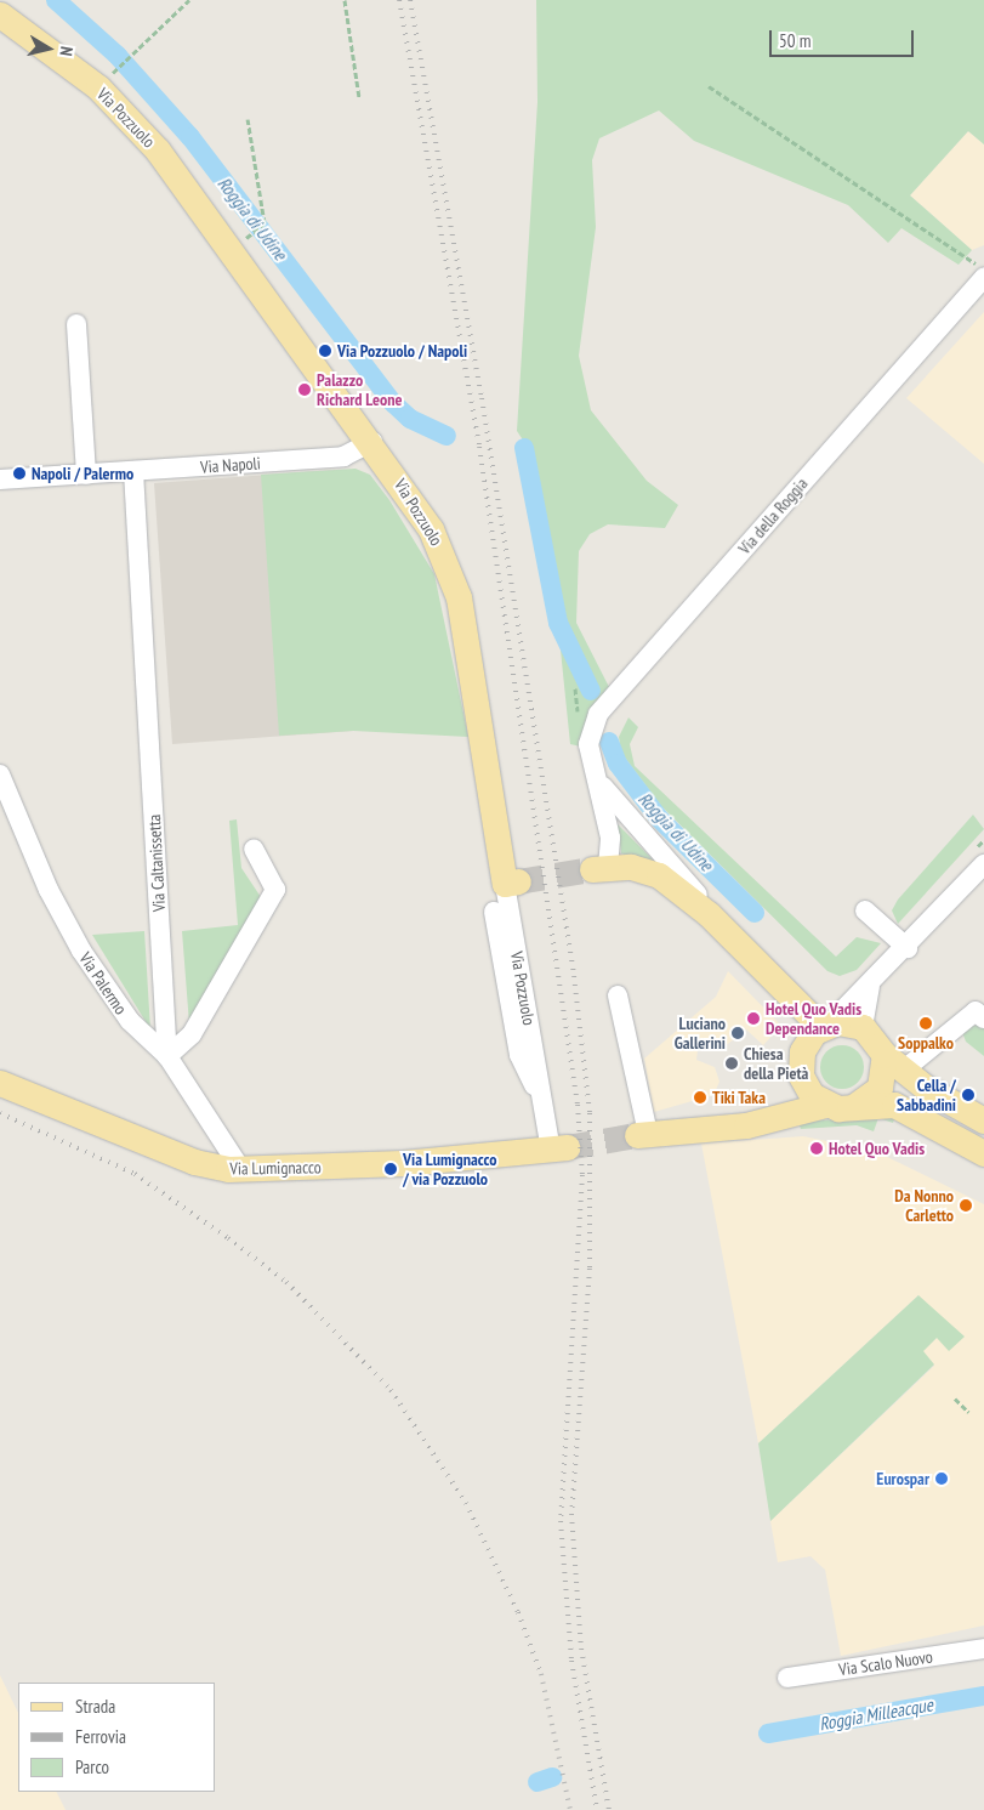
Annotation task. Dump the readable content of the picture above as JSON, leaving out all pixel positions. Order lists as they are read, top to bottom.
{
  "streets": {
    "main road": ["Via Pozzuolo", "Via Lumignacco"],
    "street": [
      "Via Napoli",
      "Via della Roggia",
      "Via Caltanissetta",
      "Via Palermo",
      "Via Scalo Nuovo"
    ]
  },
  "crossings": [
    ["Via Pozzuolo", "Via Napoli"],
    ["Via Pozzuolo", "Via Lumignacco"],
    ["Via Napoli", "Via Caltanissetta"],
    ["Via Caltanissetta", "Via Palermo"],
    ["Via Palermo", "Via Lumignacco"]
  ],
  "water": ["Roggia di Udine", "Roggia Milleacque"],
  "places": [
    "Via Pozzuolo / Napoli",
    "Palazzo Richard Leone",
    "Napoli / Palermo",
    "Hotel Quo Vadis Dependance",
    "Soppalko",
    "Luciano Gallerini",
    "Chiesa della Pietà",
    "Cella / Sabbadini",
    "Tiki Taka",
    "Hotel Quo Vadis",
    "Via Lumignacco / via Pozzuolo",
    "Da Nonno Carletto",
    "Eurospar"
  ],
  "legend": ["Strada", "Ferrovia", "Parco"],
  "scale_bar": "50 m",
  "north": "right"
}
